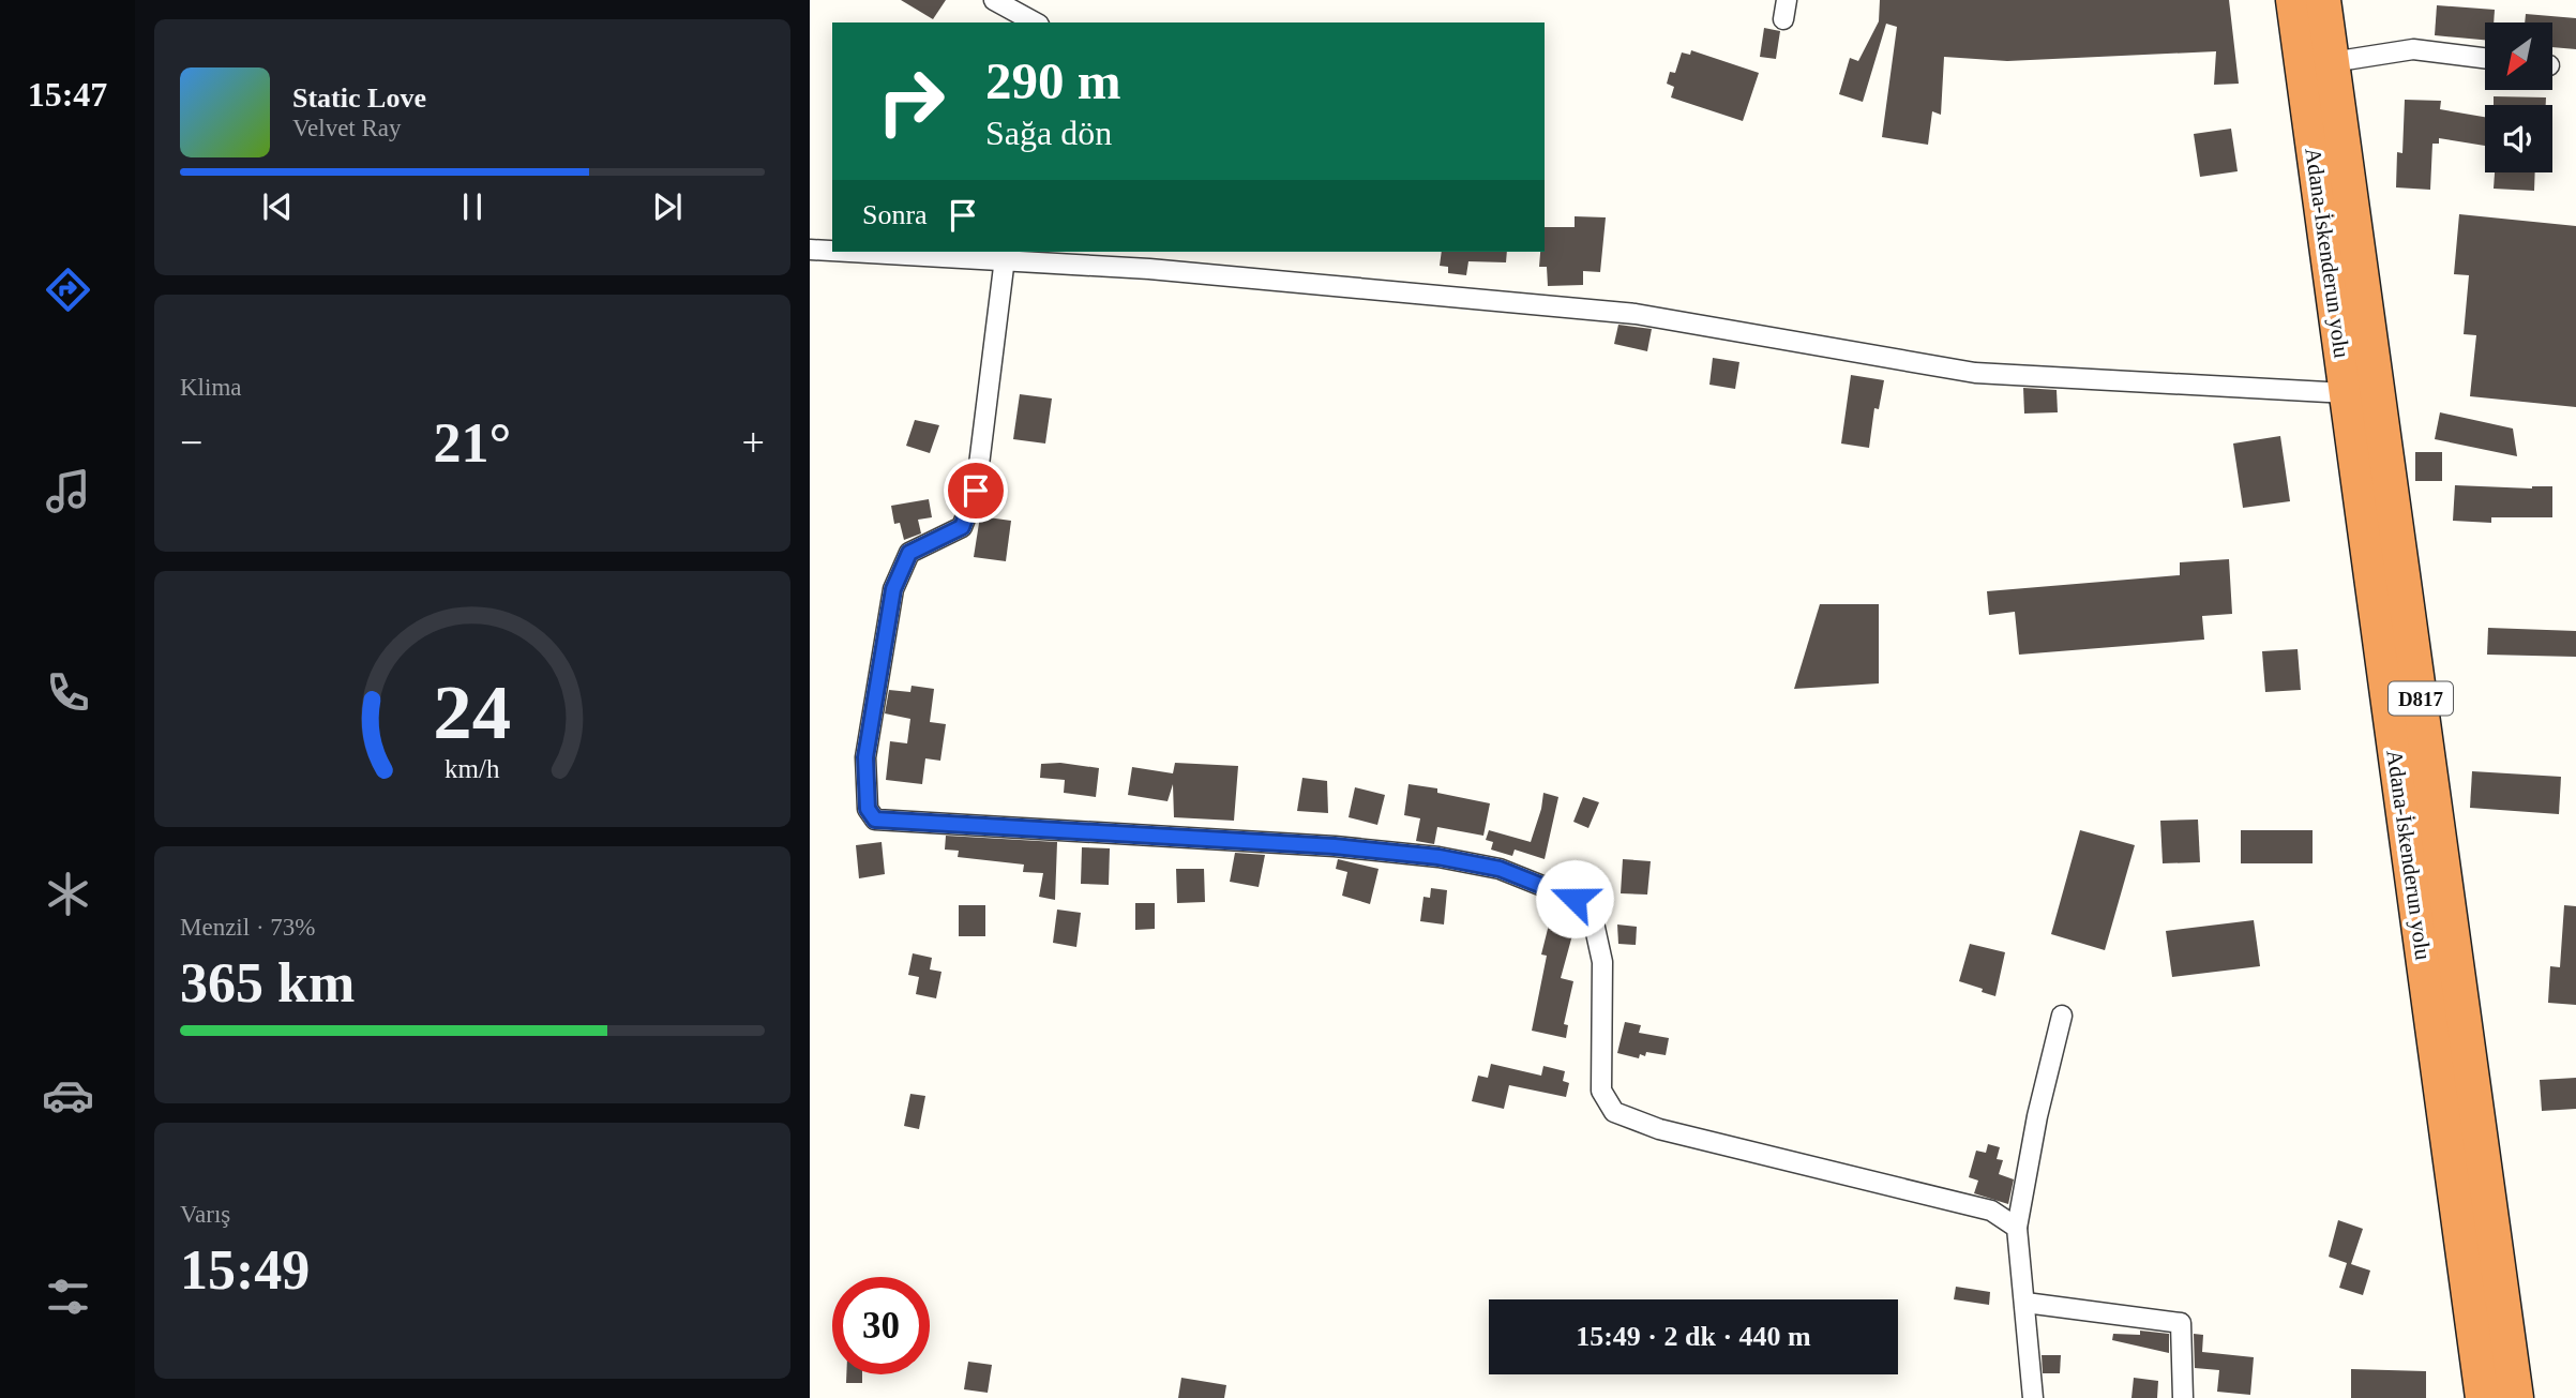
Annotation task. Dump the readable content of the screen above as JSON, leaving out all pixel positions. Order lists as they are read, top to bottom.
{
  "streets": {
    "highway": ["Adana-İskenderun yolu", "D817"]
  },
  "north": "bottom left",
  "page": {
    "tabs": "15:47",
    "turn": ["290 m", "Sağa dön"],
    "song": ["Static Love", "Velvet Ray"],
    "then": "Sonra",
    "tile": [
      "Klima",
      ["Menzil · 73%", "365 km"],
      ["Varış", "15:49"]
    ],
    "heat": ["−", "21°", "+"],
    "limit": "30",
    "trip": "15:49 · 2 dk · 440 m",
    "gauge": ["24", "km/h"]
  }
}
